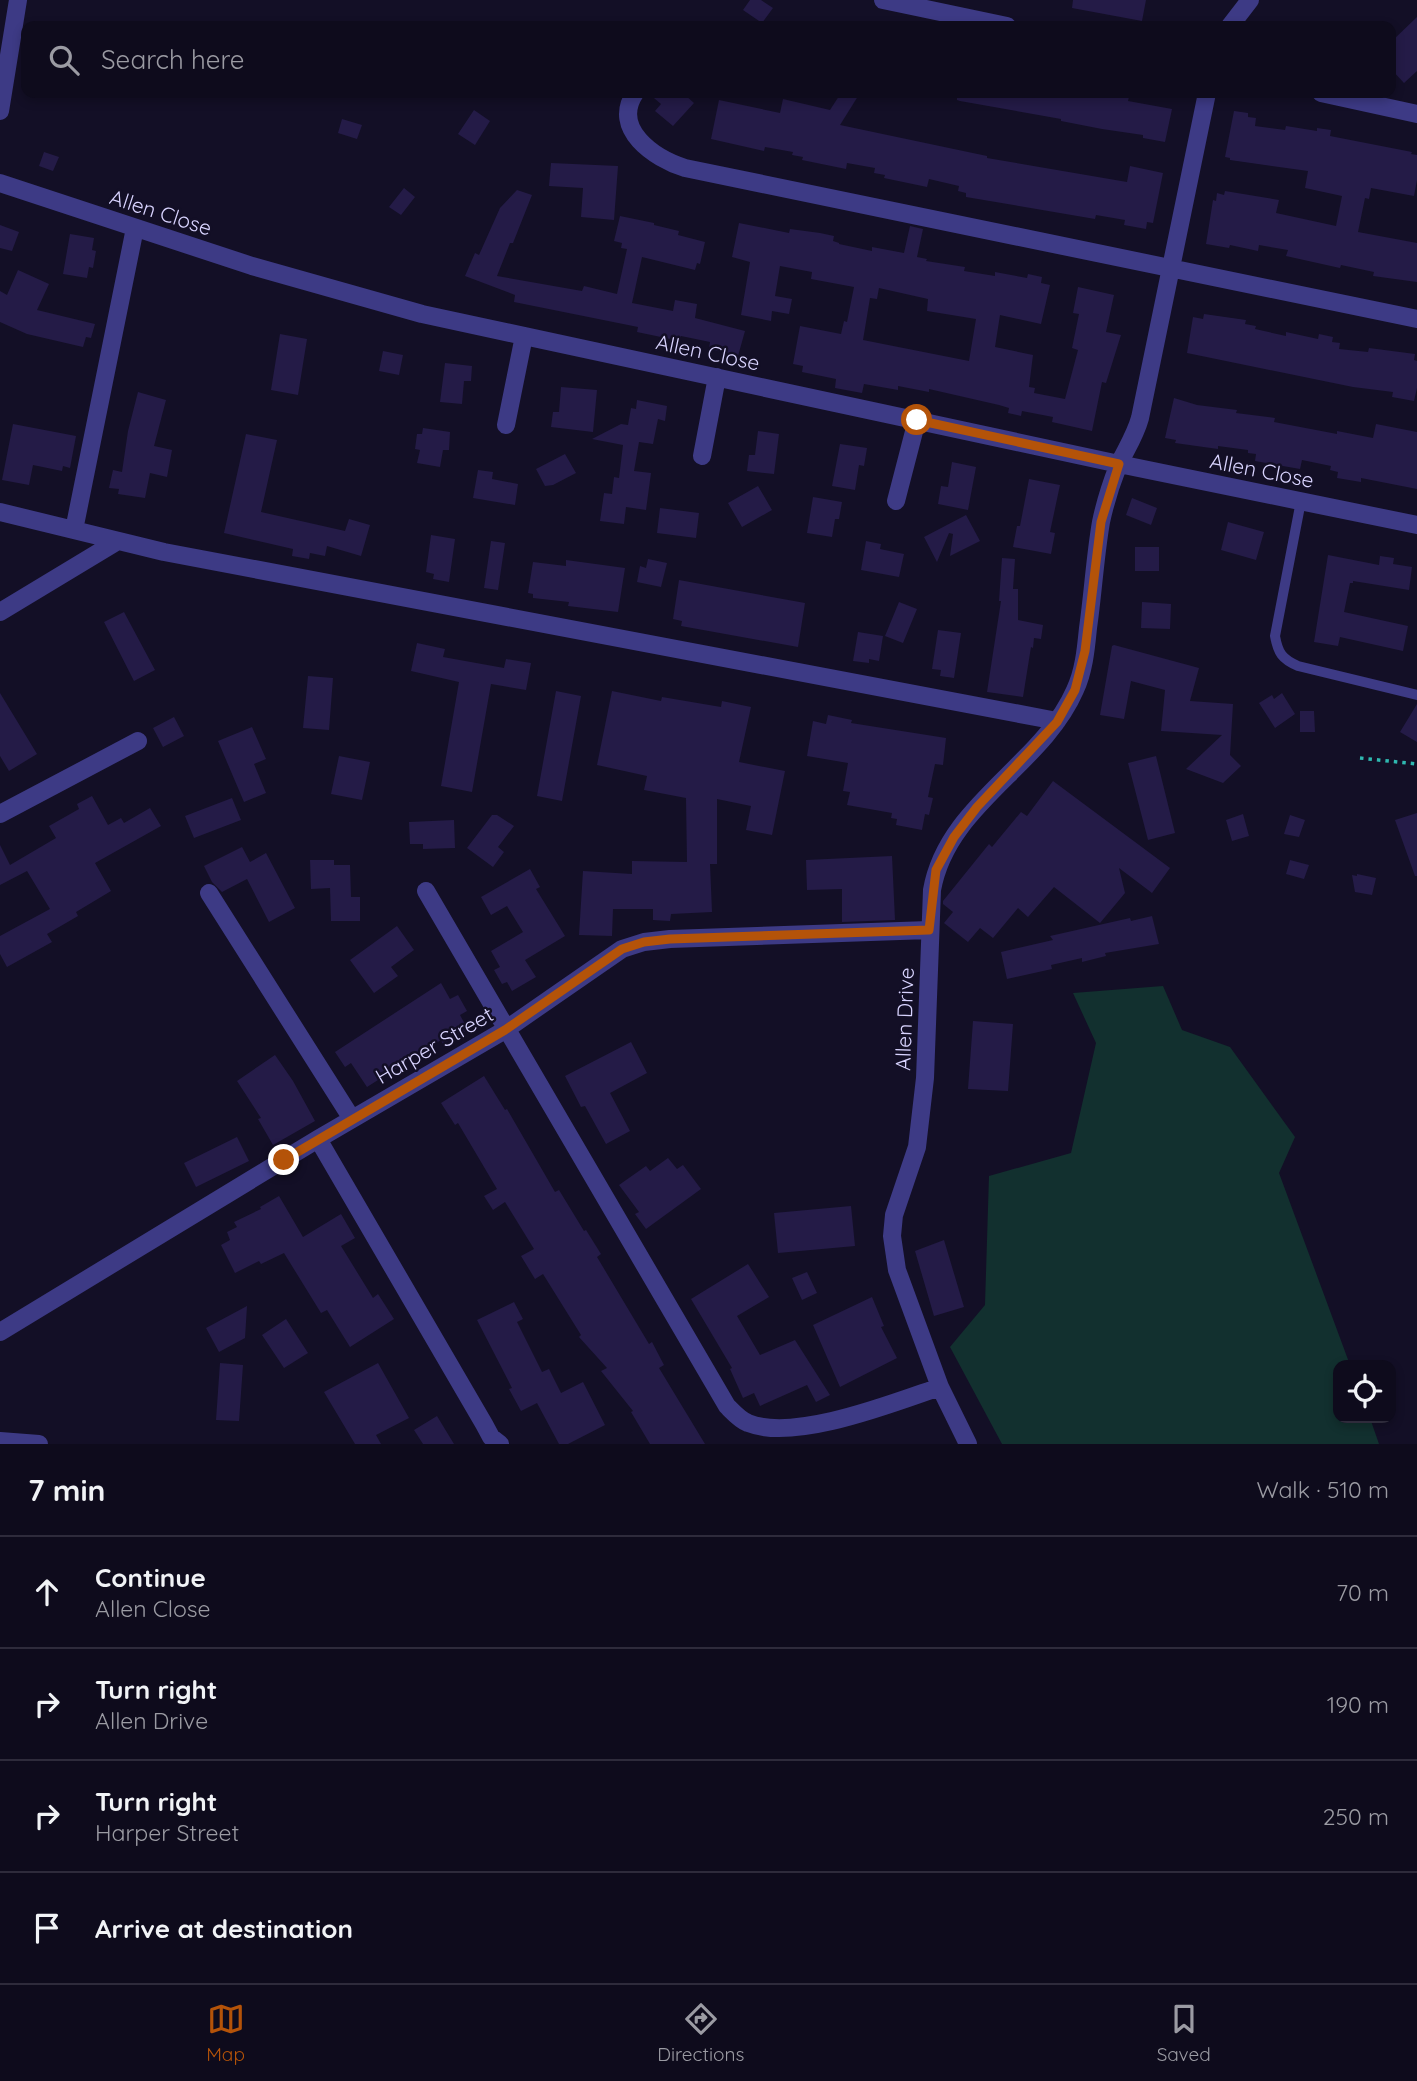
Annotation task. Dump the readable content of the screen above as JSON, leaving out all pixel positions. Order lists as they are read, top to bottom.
{
  "streets": {
    "street": ["Allen Close", "Allen Drive", "Harper Street"]
  },
  "crossings": [
    ["Allen Close", "Allen Drive"],
    ["Allen Drive", "Harper Street"]
  ],
  "page": {
    "search": "Search here",
    "heading": ["7 min", "Walk · 510 m"],
    "list": [
      ["Continue", "Allen Close", "70 m"],
      ["Turn right", "Allen Drive", "190 m"],
      ["Turn right", "Harper Street", "250 m"],
      "Arrive at destination"
    ],
    "nav": ["Map", "Directions", "Saved"]
  }
}
